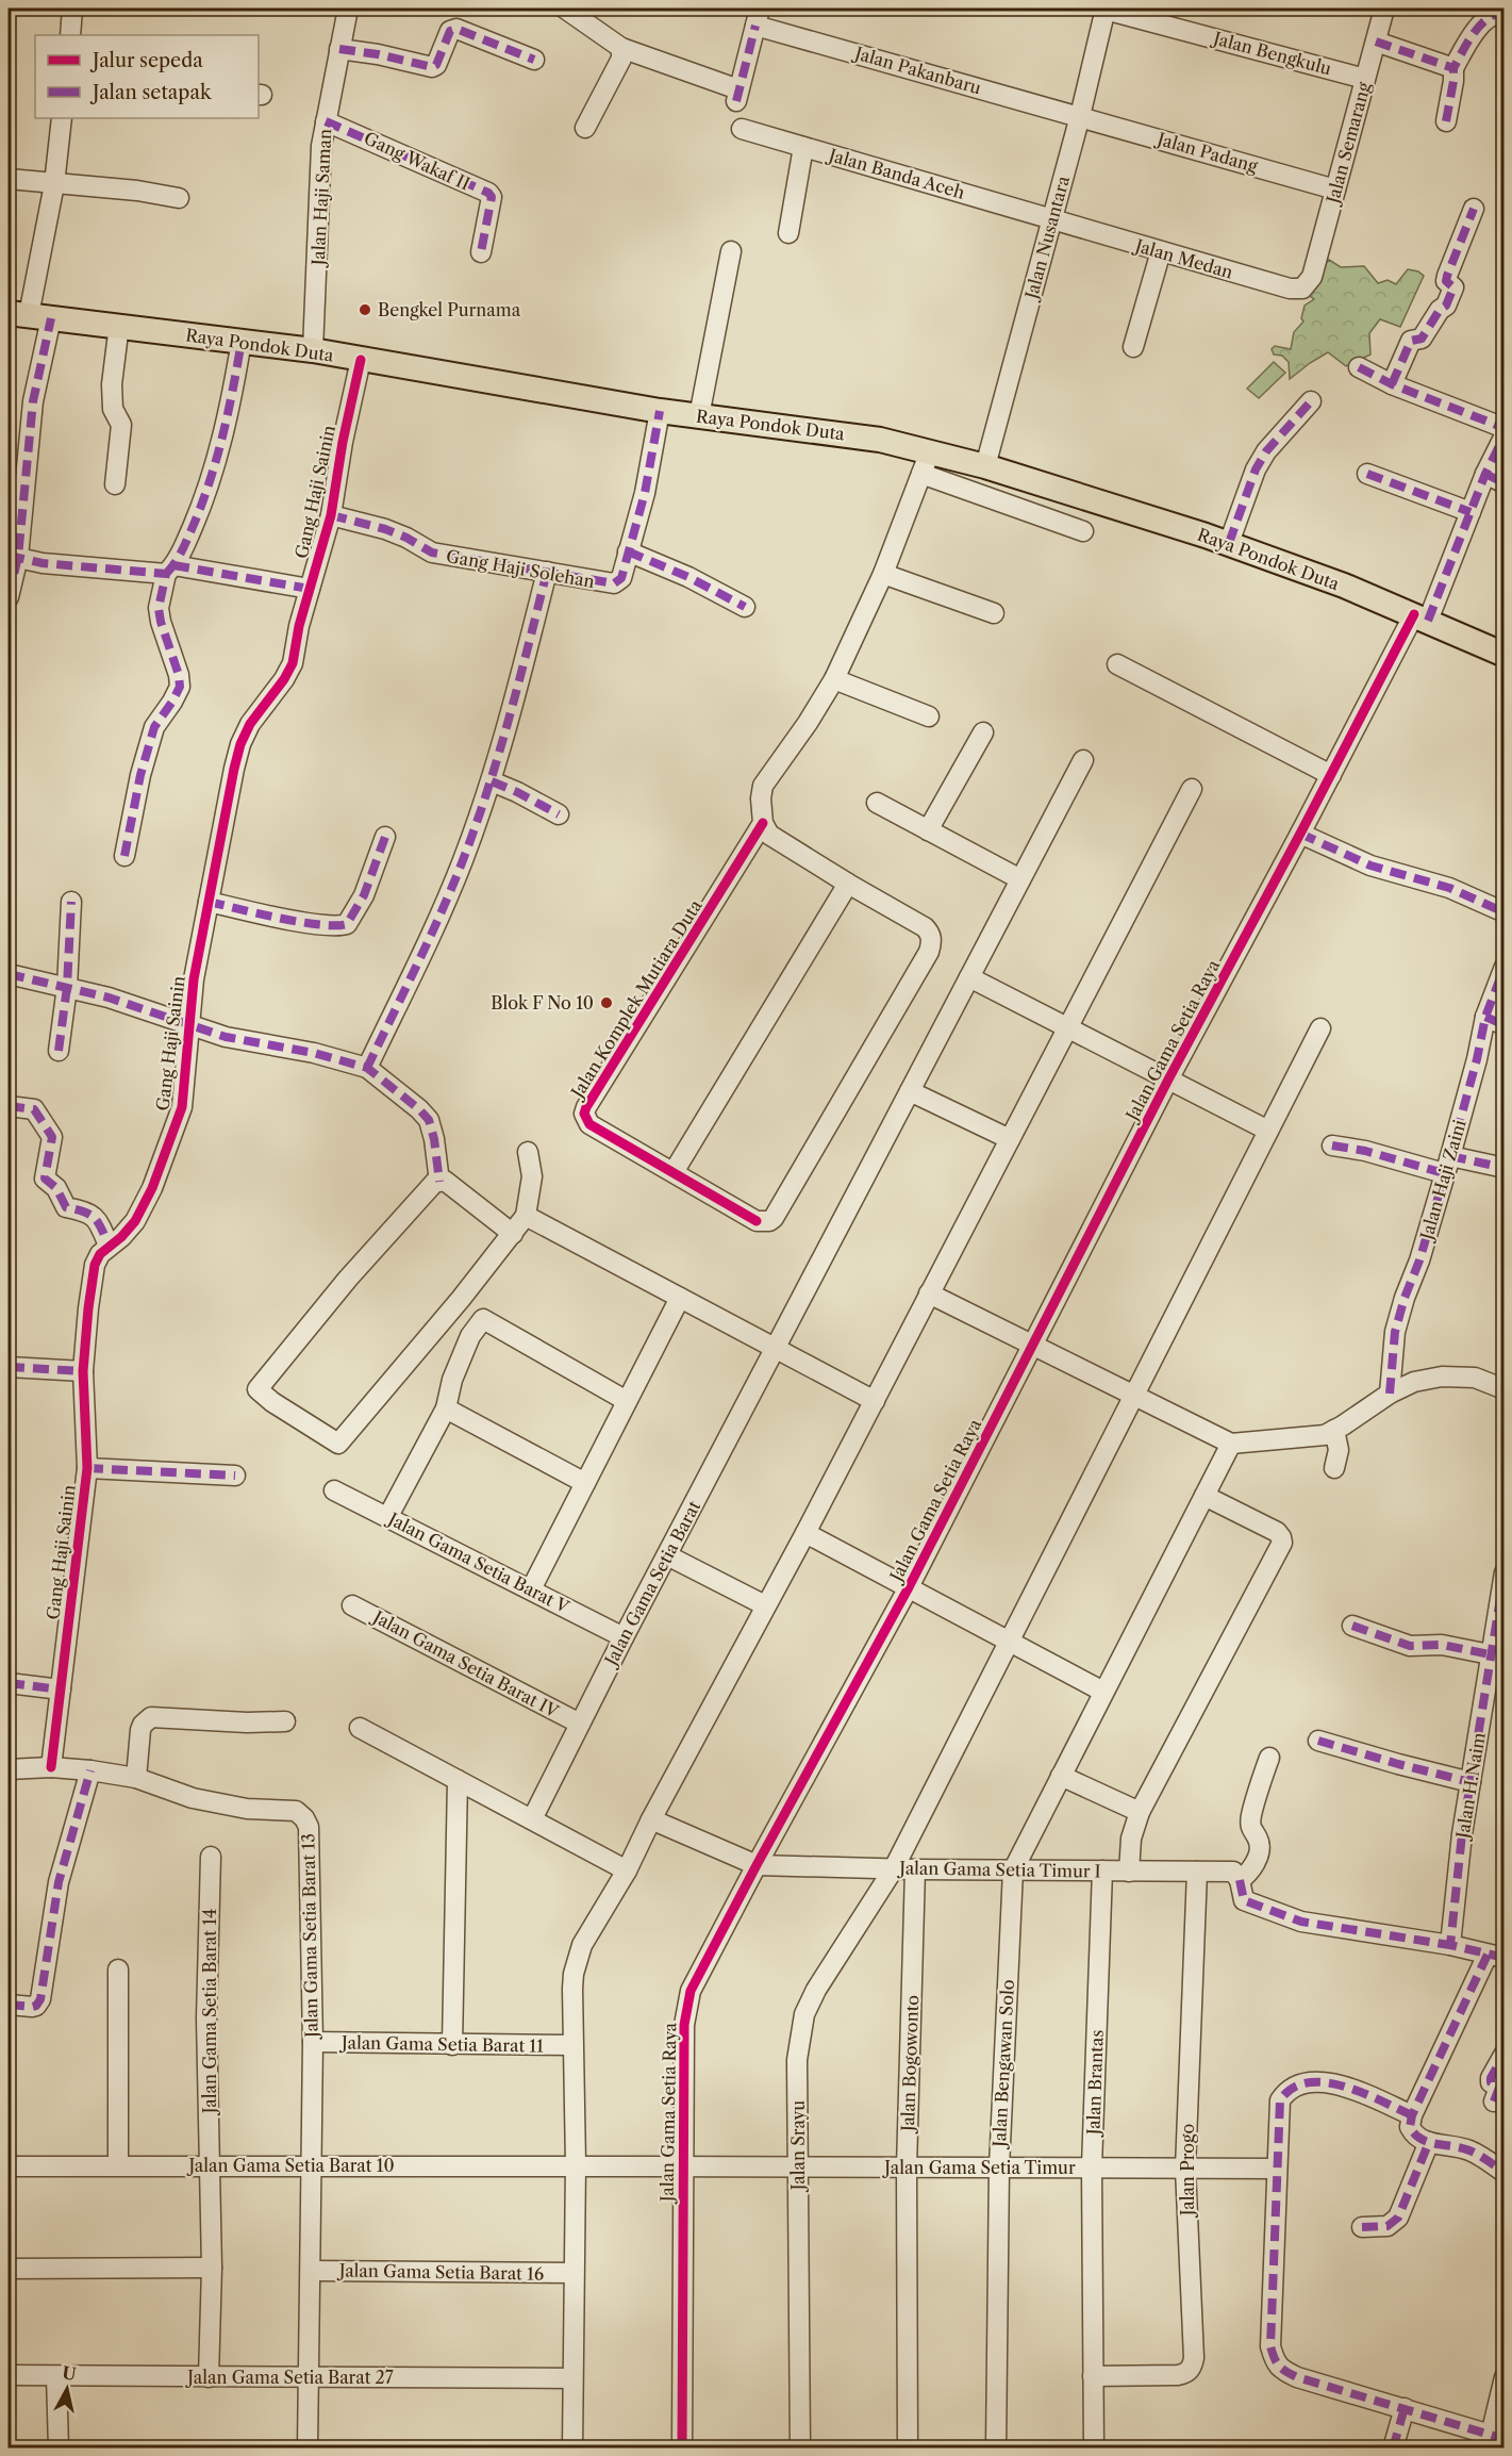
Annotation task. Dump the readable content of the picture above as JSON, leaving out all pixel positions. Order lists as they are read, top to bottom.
{
  "streets": {
    "main road": ["Raya Pondok Duta"],
    "street": [
      "Jalan Bengkulu",
      "Jalan Pakanbaru",
      "Jalan Semarang",
      "Jalan Padang",
      "Gang Wakaf II",
      "Jalan Banda Aceh",
      "Jalan Haji Saman",
      "Jalan Nusantara",
      "Jalan Medan",
      "Gang Haji Sainin",
      "Gang Haji Solehan",
      "Jalan Komplek Mutiara Duta",
      "Jalan Gama Setia Raya",
      "Jalan Haji Zaini",
      "Jalan Gama Setia Barat V",
      "Jalan Gama Setia Barat",
      "Jalan Gama Setia Barat IV",
      "Jalan H.Naim",
      "Jalan Gama Setia Timur I",
      "Jalan Gama Setia Barat 13",
      "Jalan Gama Setia Barat 14",
      "Jalan Gama Setia Barat 11",
      "Jalan Bogowonto",
      "Jalan Bengawan Solo",
      "Jalan Brantas",
      "Jalan Srayu",
      "Jalan Gama Setia Barat 10",
      "Jalan Gama Setia Timur",
      "Jalan Progo",
      "Jalan Gama Setia Barat 16",
      "Jalan Gama Setia Barat 27"
    ]
  },
  "crossings": [
    ["Jalan Bengkulu", "Jalan Semarang"],
    ["Jalan Bengkulu", "Jalan Nusantara"],
    ["Jalan Pakanbaru", "Jalan Padang"],
    ["Jalan Pakanbaru", "Jalan Nusantara"],
    ["Jalan Semarang", "Jalan Padang"],
    ["Jalan Semarang", "Jalan Medan"],
    ["Jalan Padang", "Jalan Nusantara"],
    ["Gang Wakaf II", "Jalan Haji Saman"],
    ["Jalan Banda Aceh", "Jalan Nusantara"],
    ["Jalan Banda Aceh", "Jalan Medan"],
    ["Jalan Haji Saman", "Raya Pondok Duta"],
    ["Jalan Nusantara", "Jalan Medan"],
    ["Jalan Nusantara", "Raya Pondok Duta"],
    ["Raya Pondok Duta", "Gang Haji Sainin"],
    ["Raya Pondok Duta", "Gang Haji Solehan"],
    ["Raya Pondok Duta", "Jalan Komplek Mutiara Duta"],
    ["Raya Pondok Duta", "Jalan Gama Setia Raya"],
    ["Gang Haji Sainin", "Gang Haji Solehan"],
    ["Gang Haji Sainin", "Jalan Gama Setia Barat 13"],
    ["Jalan Gama Setia Raya", "Jalan Gama Setia Timur I"],
    ["Jalan Gama Setia Raya", "Jalan Gama Setia Timur"],
    ["Jalan Gama Setia Barat V", "Jalan Gama Setia Barat"],
    ["Jalan Gama Setia Barat", "Jalan Gama Setia Barat IV"],
    ["Jalan Gama Setia Timur I", "Jalan Bogowonto"],
    ["Jalan Gama Setia Timur I", "Jalan Bengawan Solo"],
    ["Jalan Gama Setia Timur I", "Jalan Brantas"],
    ["Jalan Gama Setia Timur I", "Jalan Srayu"],
    ["Jalan Gama Setia Timur I", "Jalan Progo"],
    ["Jalan Gama Setia Barat 13", "Jalan Gama Setia Barat 11"],
    ["Jalan Gama Setia Barat 13", "Jalan Gama Setia Barat 10"],
    ["Jalan Gama Setia Barat 13", "Jalan Gama Setia Barat 16"],
    ["Jalan Gama Setia Barat 13", "Jalan Gama Setia Barat 27"],
    ["Jalan Gama Setia Barat 14", "Jalan Gama Setia Barat 10"],
    ["Jalan Gama Setia Barat 14", "Jalan Gama Setia Barat 27"],
    ["Jalan Bogowonto", "Jalan Gama Setia Timur"],
    ["Jalan Bengawan Solo", "Jalan Gama Setia Timur"],
    ["Jalan Brantas", "Jalan Gama Setia Timur"],
    ["Jalan Brantas", "Jalan Progo"],
    ["Jalan Srayu", "Jalan Gama Setia Timur"],
    ["Jalan Gama Setia Timur", "Jalan Progo"]
  ],
  "places": ["Bengkel Purnama", "Blok F No 10"],
  "legend": ["Jalur sepeda", "Jalan setapak"],
  "north": "top"
}
